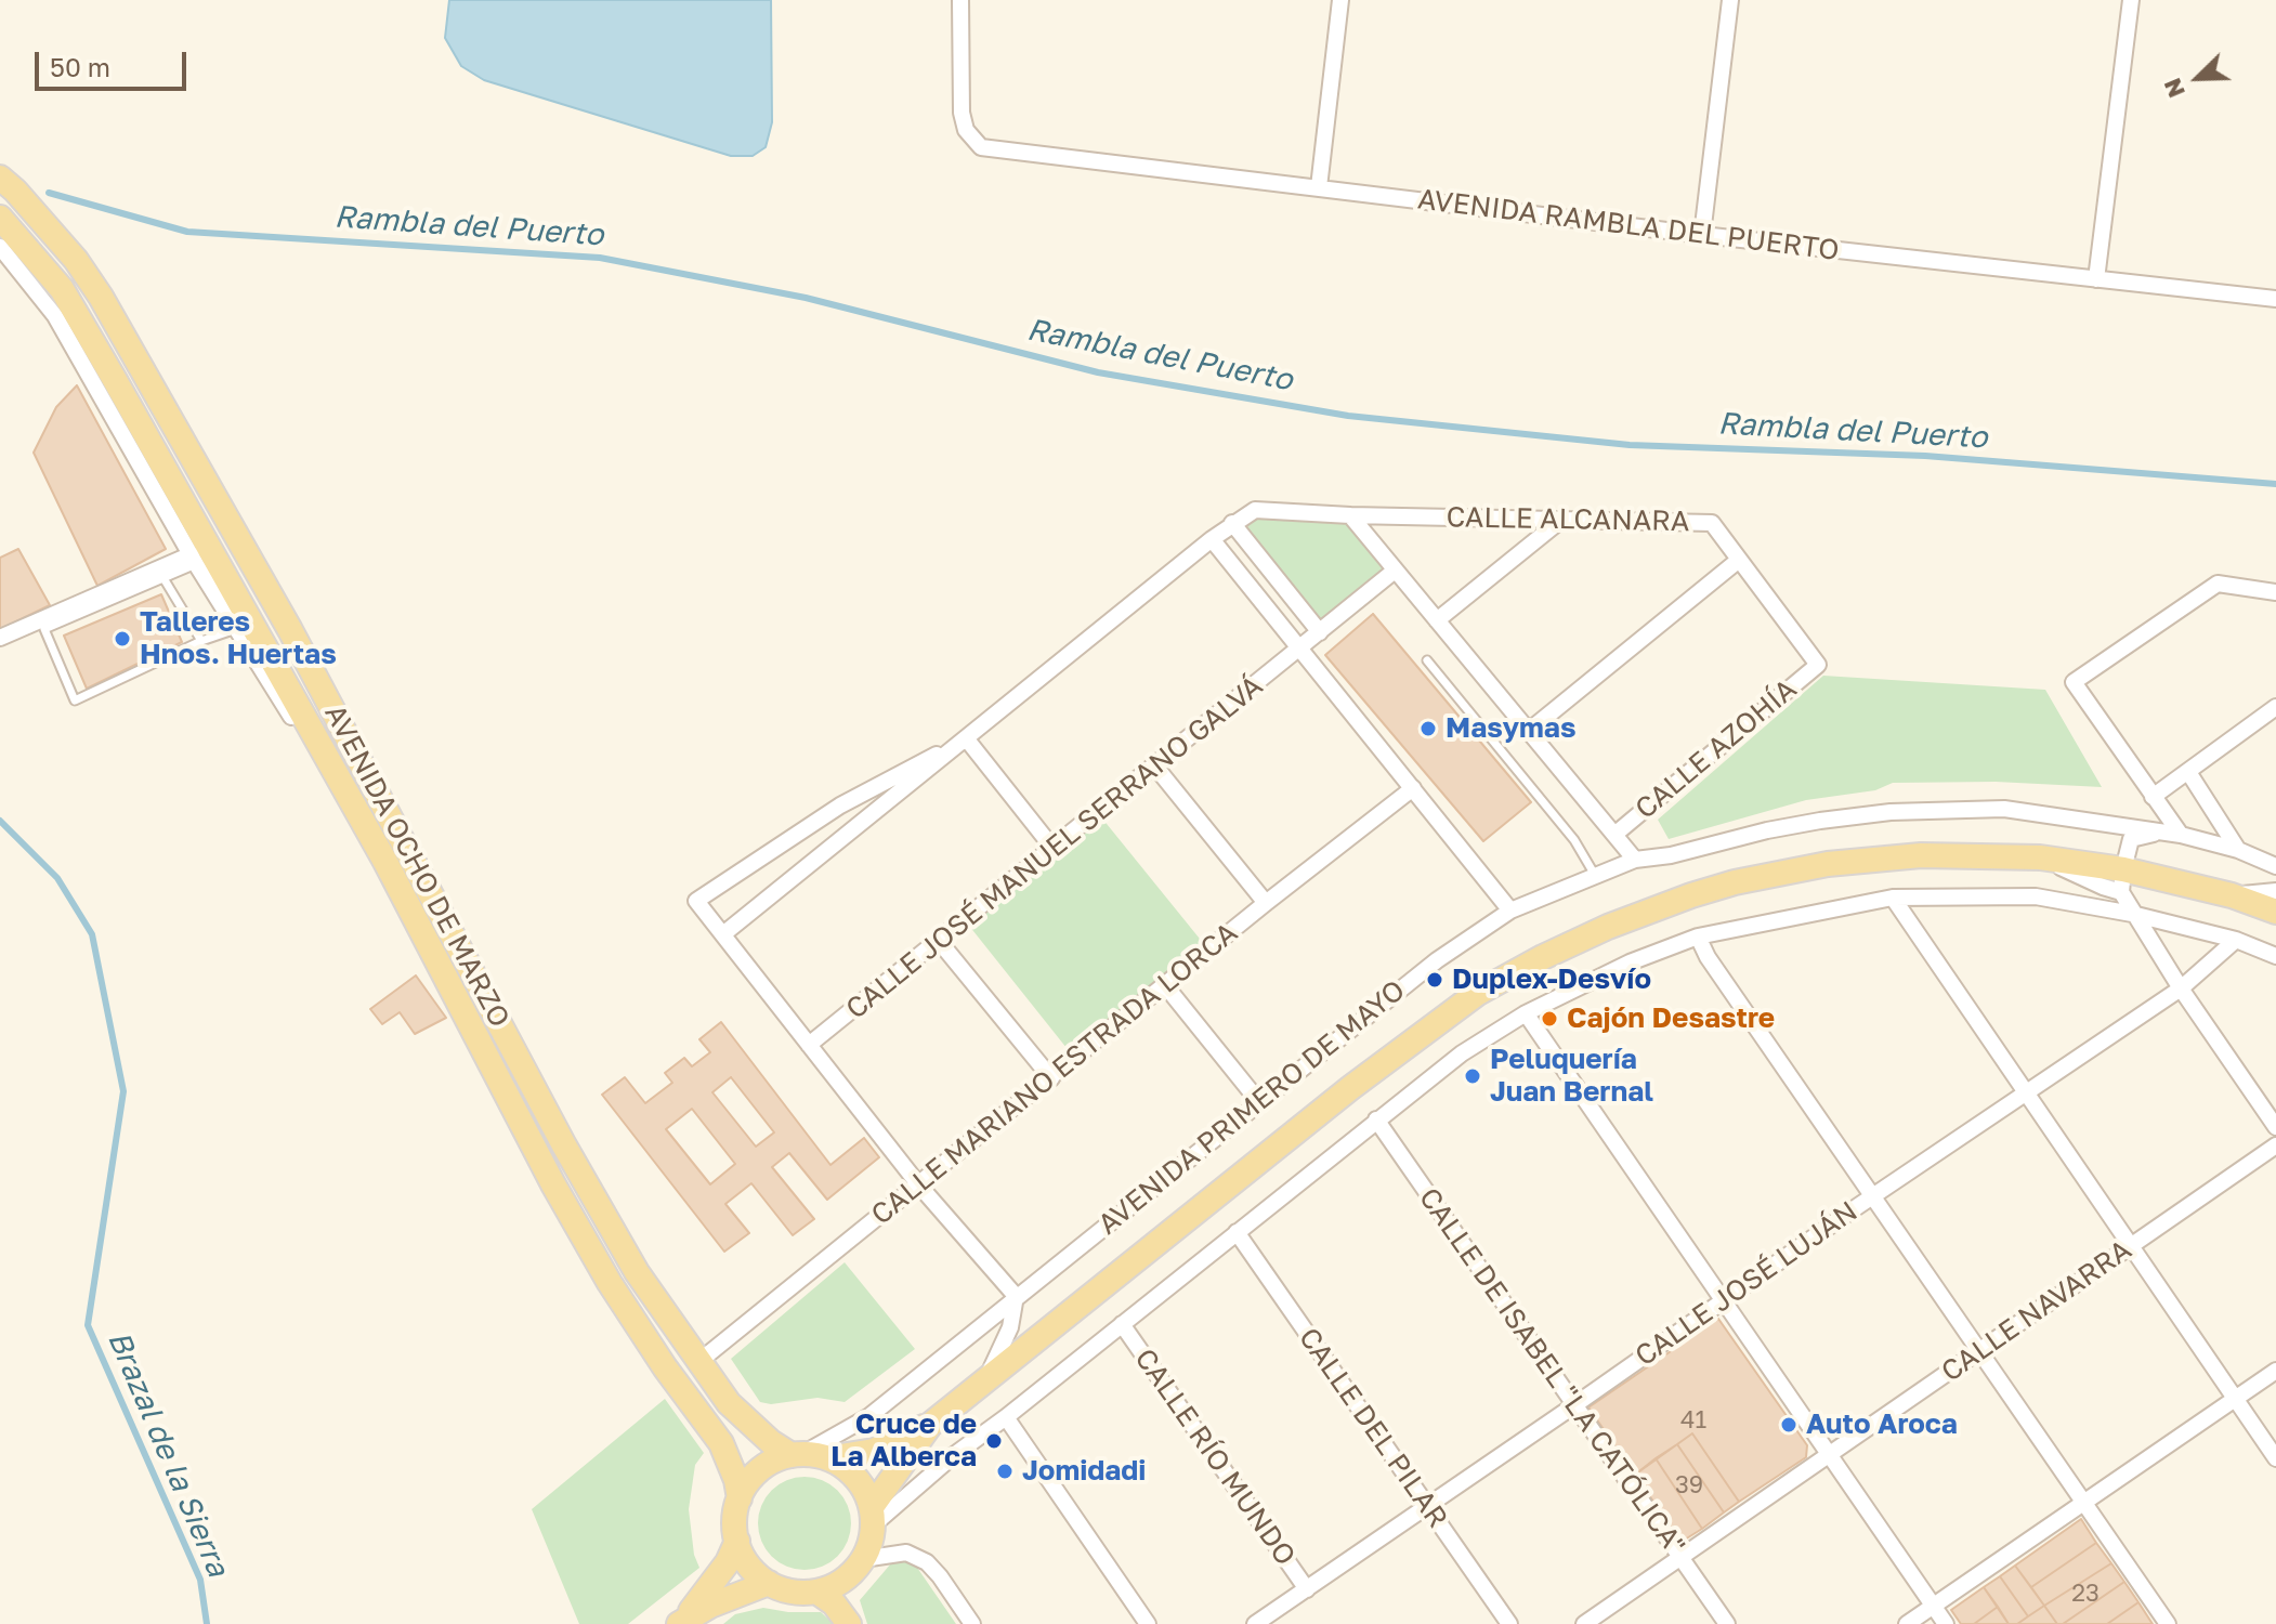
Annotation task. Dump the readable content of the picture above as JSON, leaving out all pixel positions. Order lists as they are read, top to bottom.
{
  "streets": {
    "main road": ["AVENIDA OCHO DE MARZO", "AVENIDA PRIMERO DE MAYO"],
    "street": [
      "AVENIDA RAMBLA DEL PUERTO",
      "CALLE ALCANARA",
      "CALLE AZOHÍA",
      "CALLE JOSÉ MANUEL SERRANO GALVÁ",
      "CALLE MARIANO ESTRADA LORCA",
      "CALLE JOSÉ LUJÁN",
      "CALLE NAVARRA",
      "CALLE DE ISABEL \"LA CATÓLICA\"",
      "CALLE DEL PILAR",
      "CALLE RÍO MUNDO"
    ]
  },
  "crossings": [
    ["CALLE ALCANARA", "CALLE AZOHÍA"],
    ["AVENIDA OCHO DE MARZO", "CALLE MARIANO ESTRADA LORCA"],
    ["AVENIDA OCHO DE MARZO", "AVENIDA PRIMERO DE MAYO"],
    ["CALLE JOSÉ LUJÁN", "CALLE DE ISABEL \"LA CATÓLICA\""],
    ["CALLE JOSÉ LUJÁN", "CALLE DEL PILAR"],
    ["CALLE JOSÉ LUJÁN", "CALLE RÍO MUNDO"],
    ["CALLE NAVARRA", "CALLE DE ISABEL \"LA CATÓLICA\""]
  ],
  "water": ["Rambla del Puerto", "Brazal de la Sierra"],
  "places": [
    "Talleres Hnos. Huertas",
    "Masymas",
    "Duplex-Desvío",
    "Cajón Desastre",
    "Peluquería Juan Bernal",
    "Auto Aroca",
    "Cruce de La Alberca",
    "Jomidadi"
  ],
  "house_numbers": ["41", "39", "23"],
  "scale_bar": "50 m",
  "north": "bottom left"
}
